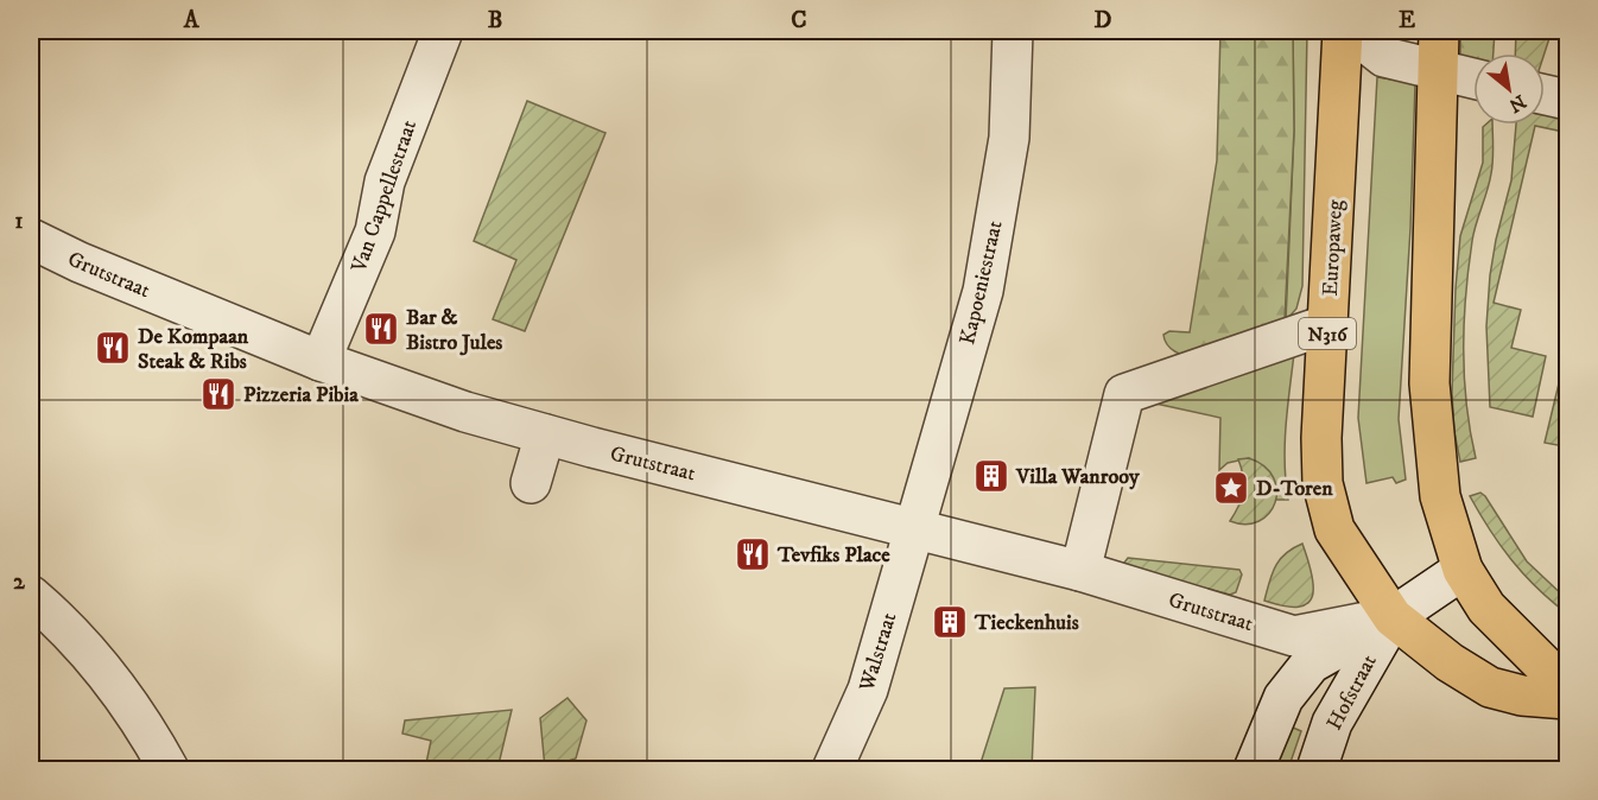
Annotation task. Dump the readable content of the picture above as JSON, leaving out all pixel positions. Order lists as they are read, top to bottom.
{
  "streets": {
    "main road": ["Europaweg", "N316"],
    "street": [
      "Van Cappellestraat",
      "Grutstraat",
      "Kapoeniestraat",
      "Walstraat",
      "Hofstraat"
    ]
  },
  "crossings": [
    ["Van Cappellestraat", "Grutstraat"],
    ["Europaweg", "N316"],
    ["Europaweg", "Hofstraat"],
    ["Grutstraat", "Kapoeniestraat"],
    ["Grutstraat", "Walstraat"],
    ["Grutstraat", "Hofstraat"],
    ["Kapoeniestraat", "Walstraat"],
    ["N316", "Hofstraat"]
  ],
  "places": {
    "restaurant": [
      "Bar & Bistro Jules",
      "De Kompaan Steak & Ribs",
      "Pizzeria Pibia",
      "Tevfiks Place"
    ],
    "building": ["Villa Wanrooy", "Tieckenhuis"],
    "place": ["D-Toren"]
  },
  "north": "bottom right",
  "grid": {
    "columns": [
      "A",
      "B",
      "C",
      "D",
      "E"
    ],
    "rows": ["1", "2"]
  }
}
